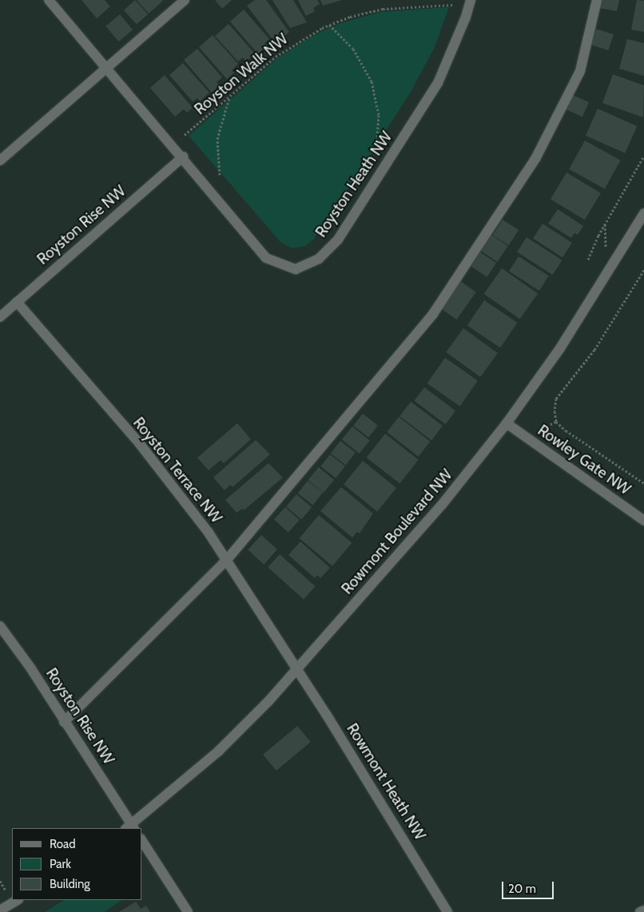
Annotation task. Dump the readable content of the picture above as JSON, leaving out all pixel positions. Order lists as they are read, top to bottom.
{
  "streets": {
    "street": [
      "Royston Heath NW",
      "Royston Rise NW",
      "Rowley Gate NW",
      "Royston Terrace NW",
      "Rowmont Boulevard NW",
      "Rowmont Heath NW"
    ],
    "path": ["Royston Walk NW"]
  },
  "crossings": [
    ["Royston Heath NW", "Royston Rise NW"],
    ["Royston Rise NW", "Royston Terrace NW"],
    ["Royston Rise NW", "Rowmont Boulevard NW"],
    ["Rowley Gate NW", "Rowmont Boulevard NW"],
    ["Royston Terrace NW", "Rowmont Boulevard NW"],
    ["Royston Terrace NW", "Rowmont Heath NW"],
    ["Rowmont Boulevard NW", "Rowmont Heath NW"]
  ],
  "legend": ["Road", "Park", "Building"],
  "scale_bar": "20 m"
}
